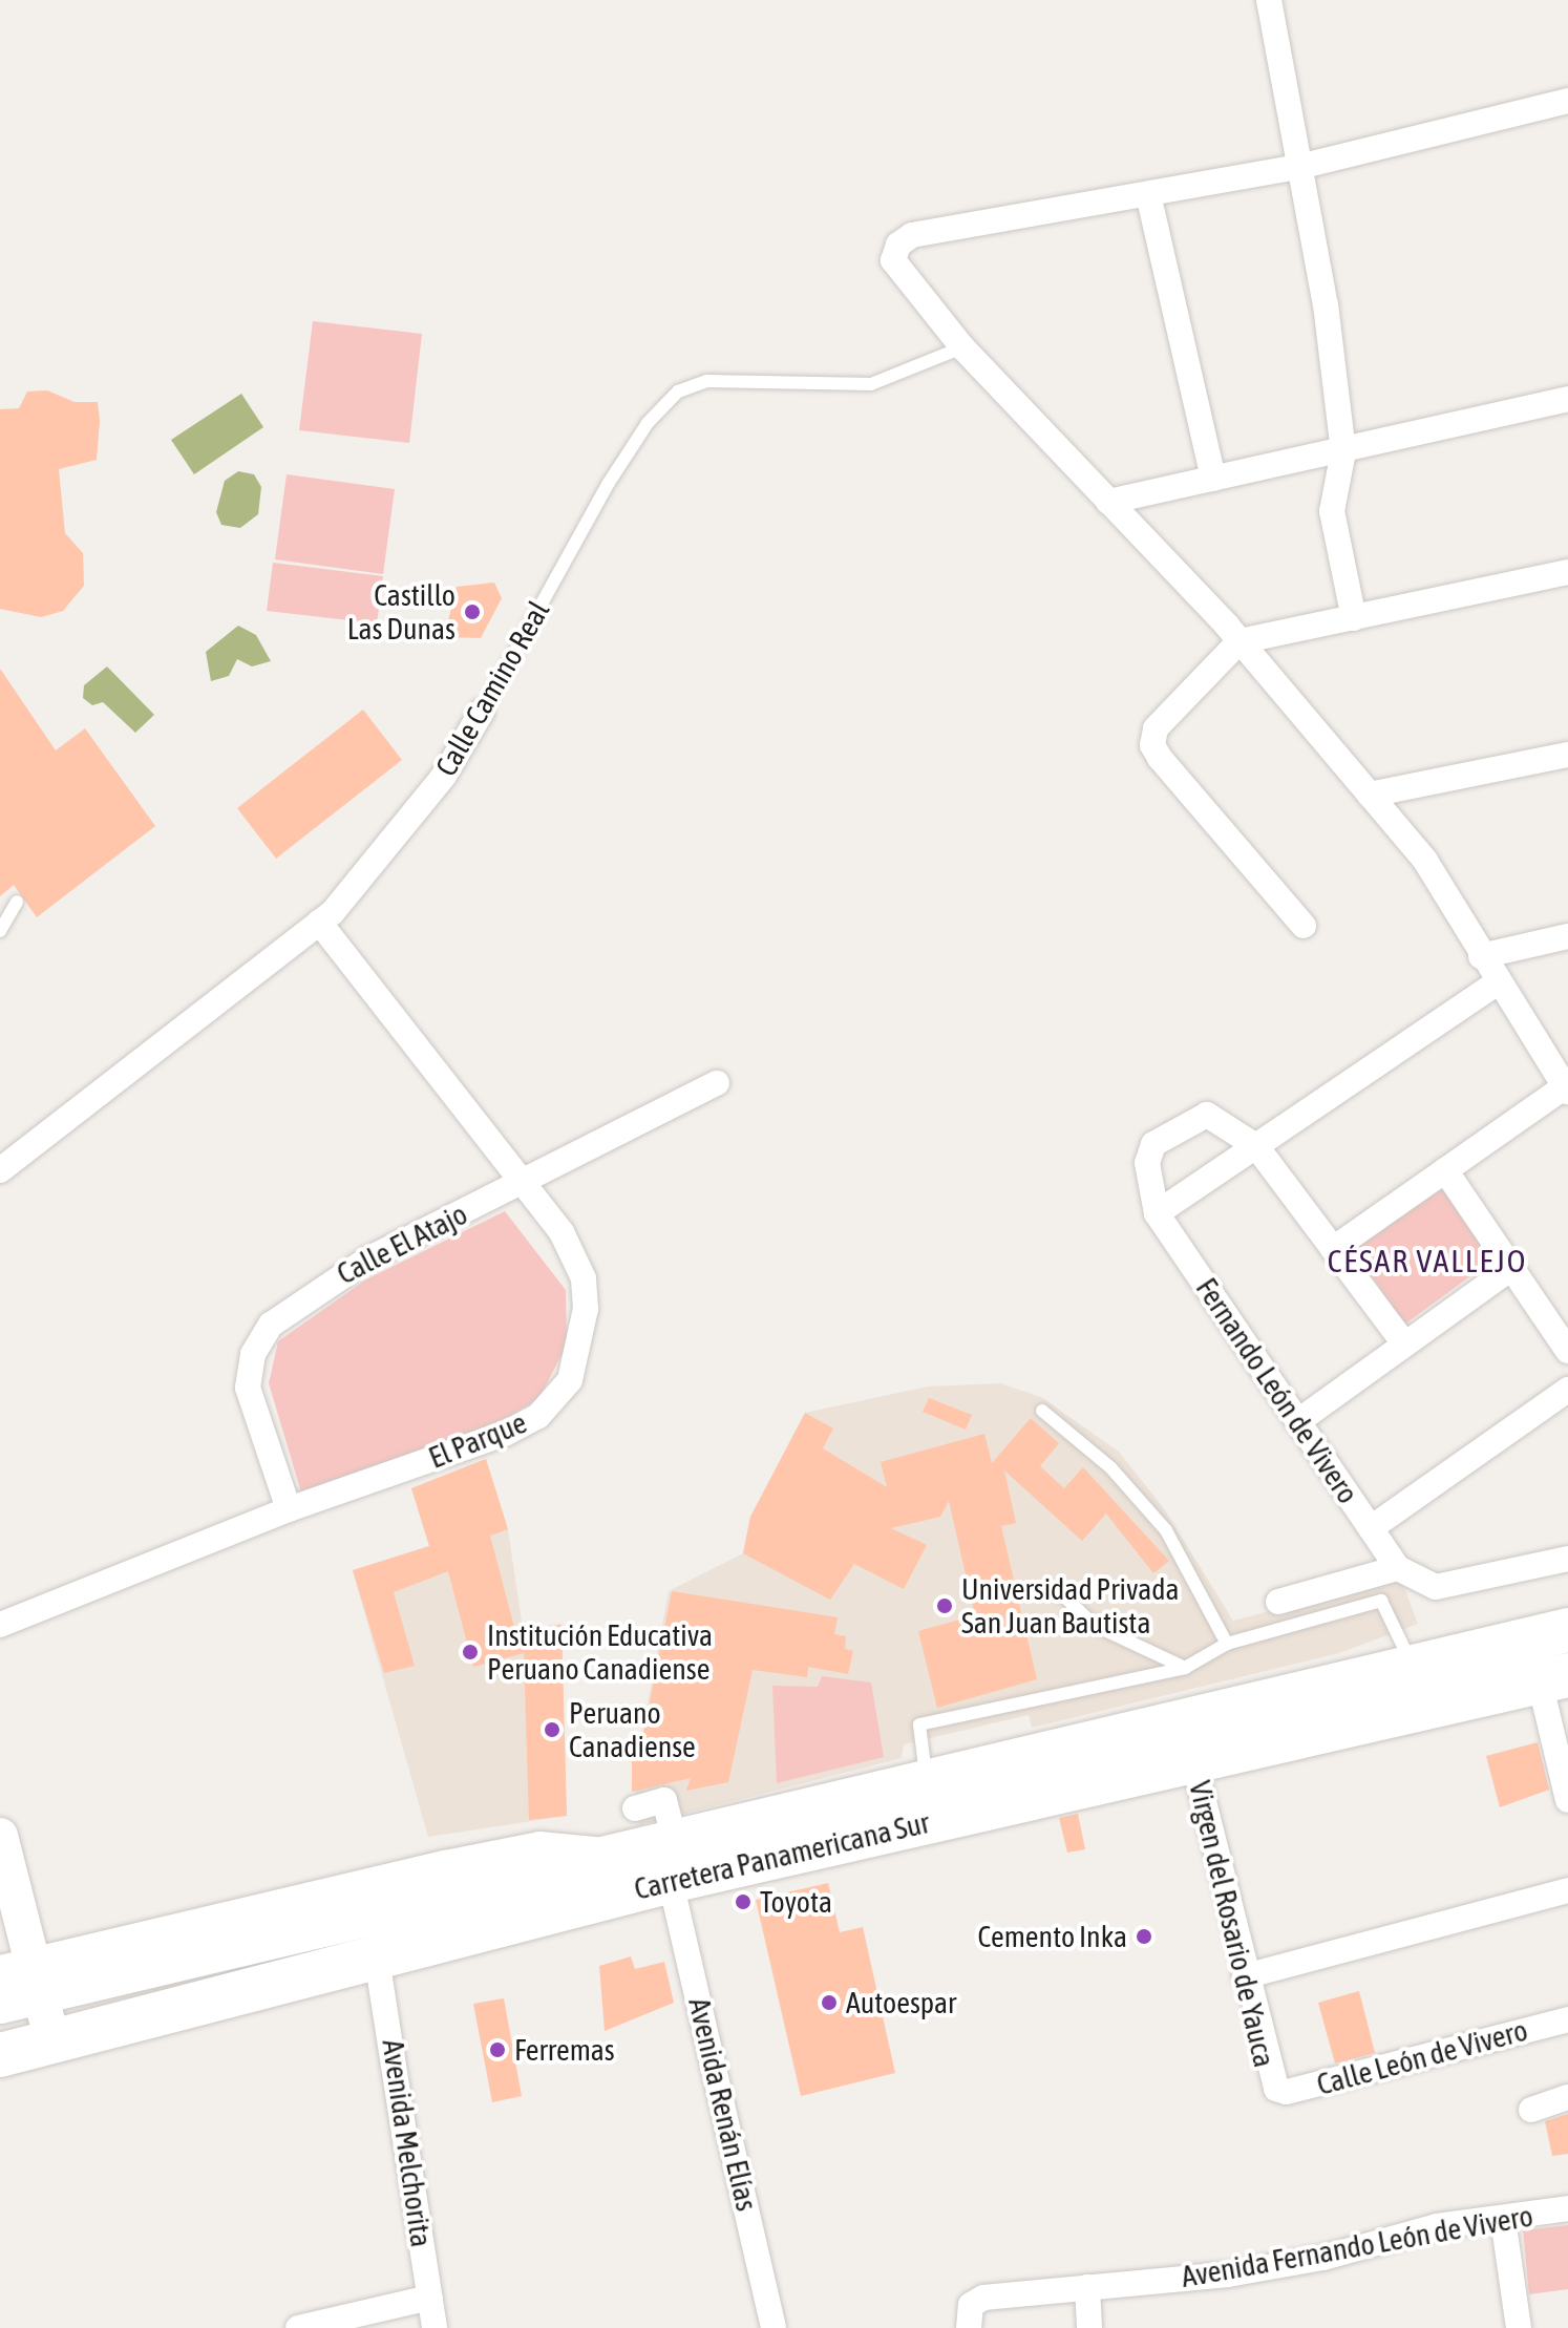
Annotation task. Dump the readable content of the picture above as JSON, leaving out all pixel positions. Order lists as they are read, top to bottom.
{
  "streets": {
    "highway": ["Carretera Panamericana Sur"],
    "street": [
      "Calle Camino Real",
      "Calle El Atajo",
      "Fernando León de Vivero",
      "El Parque",
      "Virgen del Rosario de Yauca",
      "Calle León de Vivero",
      "Avenida Renán Elías",
      "Avenida Melchorita",
      "Avenida Fernando León de Vivero"
    ]
  },
  "crossings": [
    ["Calle Camino Real", "El Parque"],
    ["Calle El Atajo", "El Parque"],
    ["Carretera Panamericana Sur", "Virgen del Rosario de Yauca"],
    ["Carretera Panamericana Sur", "Avenida Renán Elías"],
    ["Carretera Panamericana Sur", "Avenida Melchorita"],
    ["Virgen del Rosario de Yauca", "Calle León de Vivero"]
  ],
  "districts": ["CÉSAR VALLEJO"],
  "places": [
    "Castillo Las Dunas",
    "Universidad Privada San Juan Bautista",
    "Institución Educativa Peruano Canadiense",
    "Peruano Canadiense",
    "Toyota",
    "Cemento Inka",
    "Autoespar",
    "Ferremas"
  ]
}
